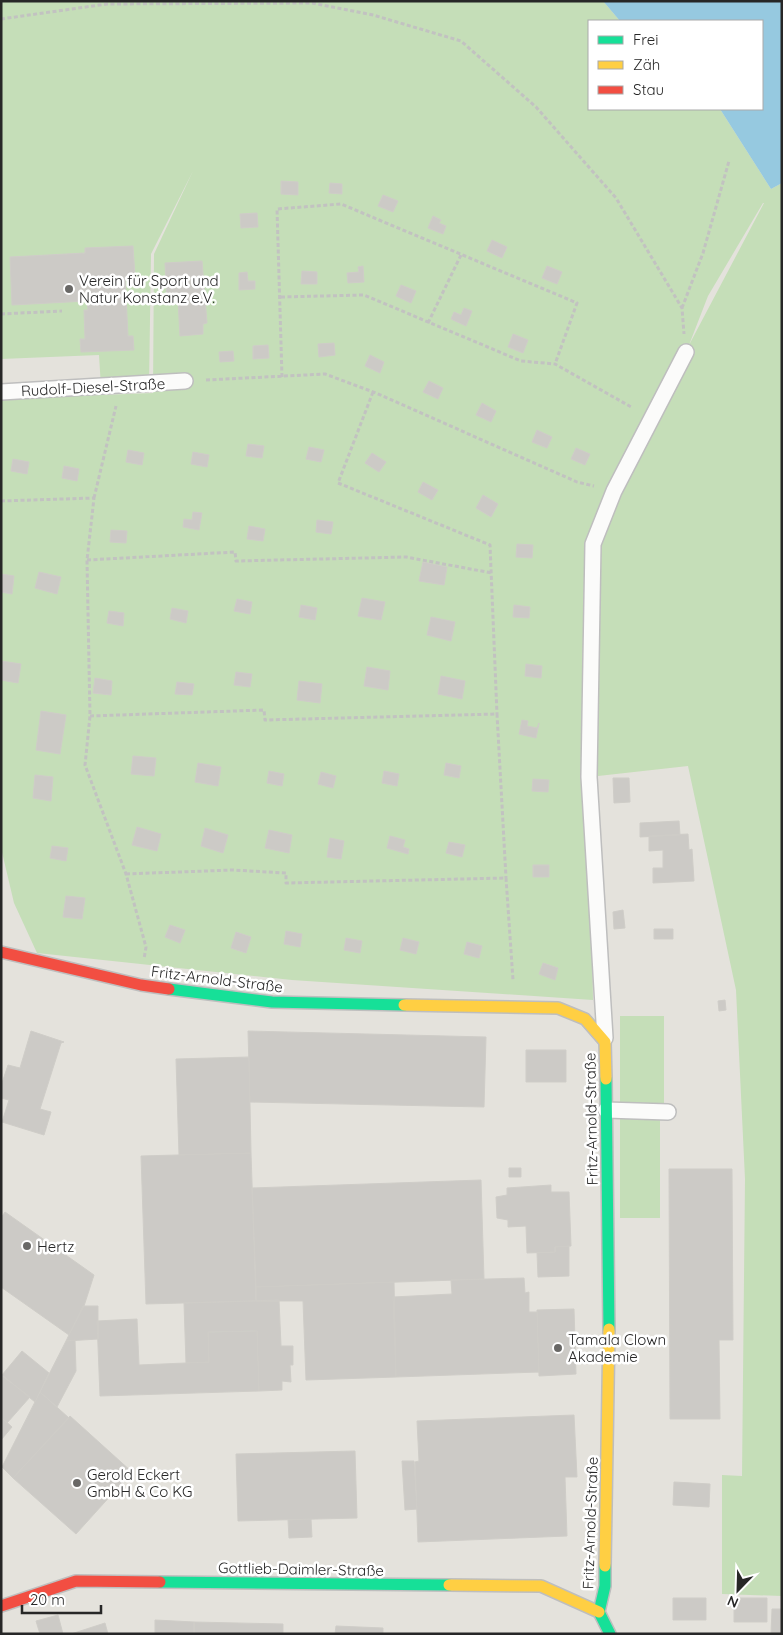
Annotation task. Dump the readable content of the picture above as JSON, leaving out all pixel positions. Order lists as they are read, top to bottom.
{
  "streets": {
    "street": ["Fritz-Arnold-Straße", "Gottlieb-Daimler-Straße"],
    "lane": ["Rudolf-Diesel-Straße"]
  },
  "crossings": [
    ["Fritz-Arnold-Straße", "Gottlieb-Daimler-Straße"]
  ],
  "places": [
    "Verein für Sport und Natur Konstanz e.V.",
    "Hertz",
    "Tamala Clown Akademie",
    "Gerold Eckert GmbH & Co KG"
  ],
  "legend": ["Frei", "Zäh", "Stau"],
  "scale_bar": "20 m",
  "north": "bottom left"
}
